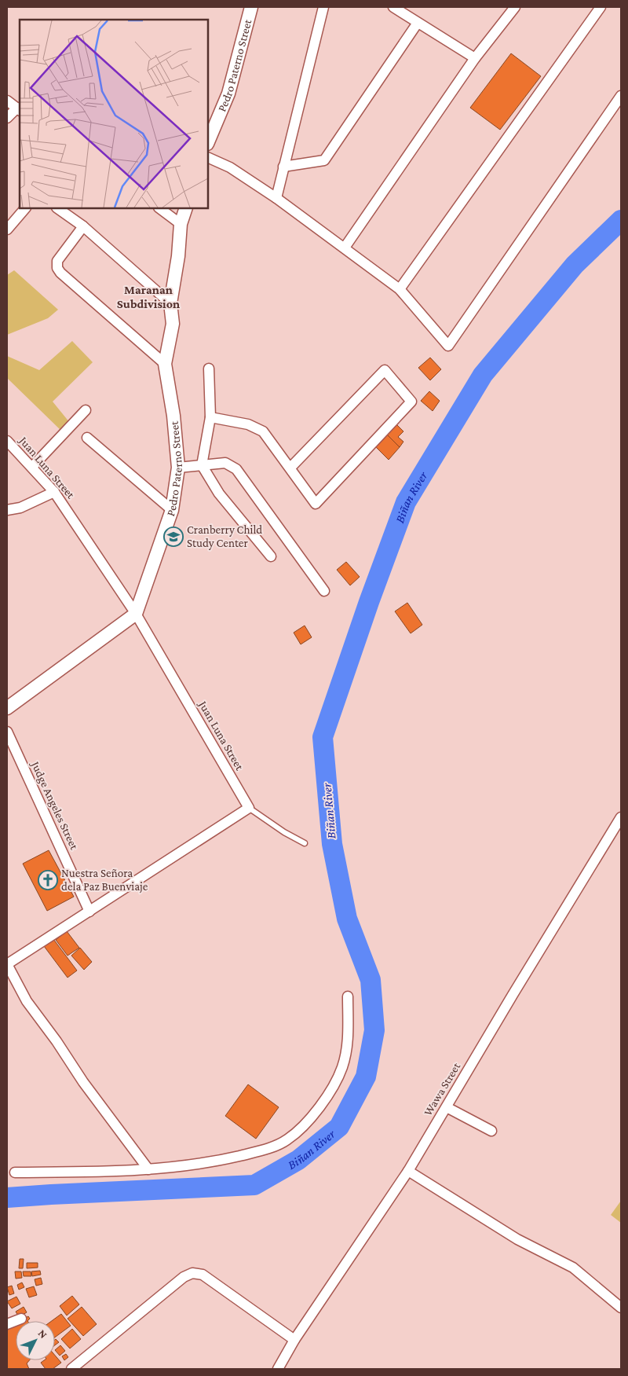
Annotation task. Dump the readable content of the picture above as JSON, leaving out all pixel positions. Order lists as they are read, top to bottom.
{
  "streets": {
    "street": [
      "Pedro Paterno Street",
      "Juan Luna Street",
      "Judge Angeles Street",
      "Wawa Street"
    ]
  },
  "crossings": [
    ["Pedro Paterno Street", "Juan Luna Street"]
  ],
  "districts": ["Maranan Subdivision"],
  "water": ["Biñan River"],
  "places": {
    "school or university": ["Cranberry Child Study Center"],
    "church": ["Nuestra Señora dela Paz Buenviaje"]
  },
  "north": "top right"
}
